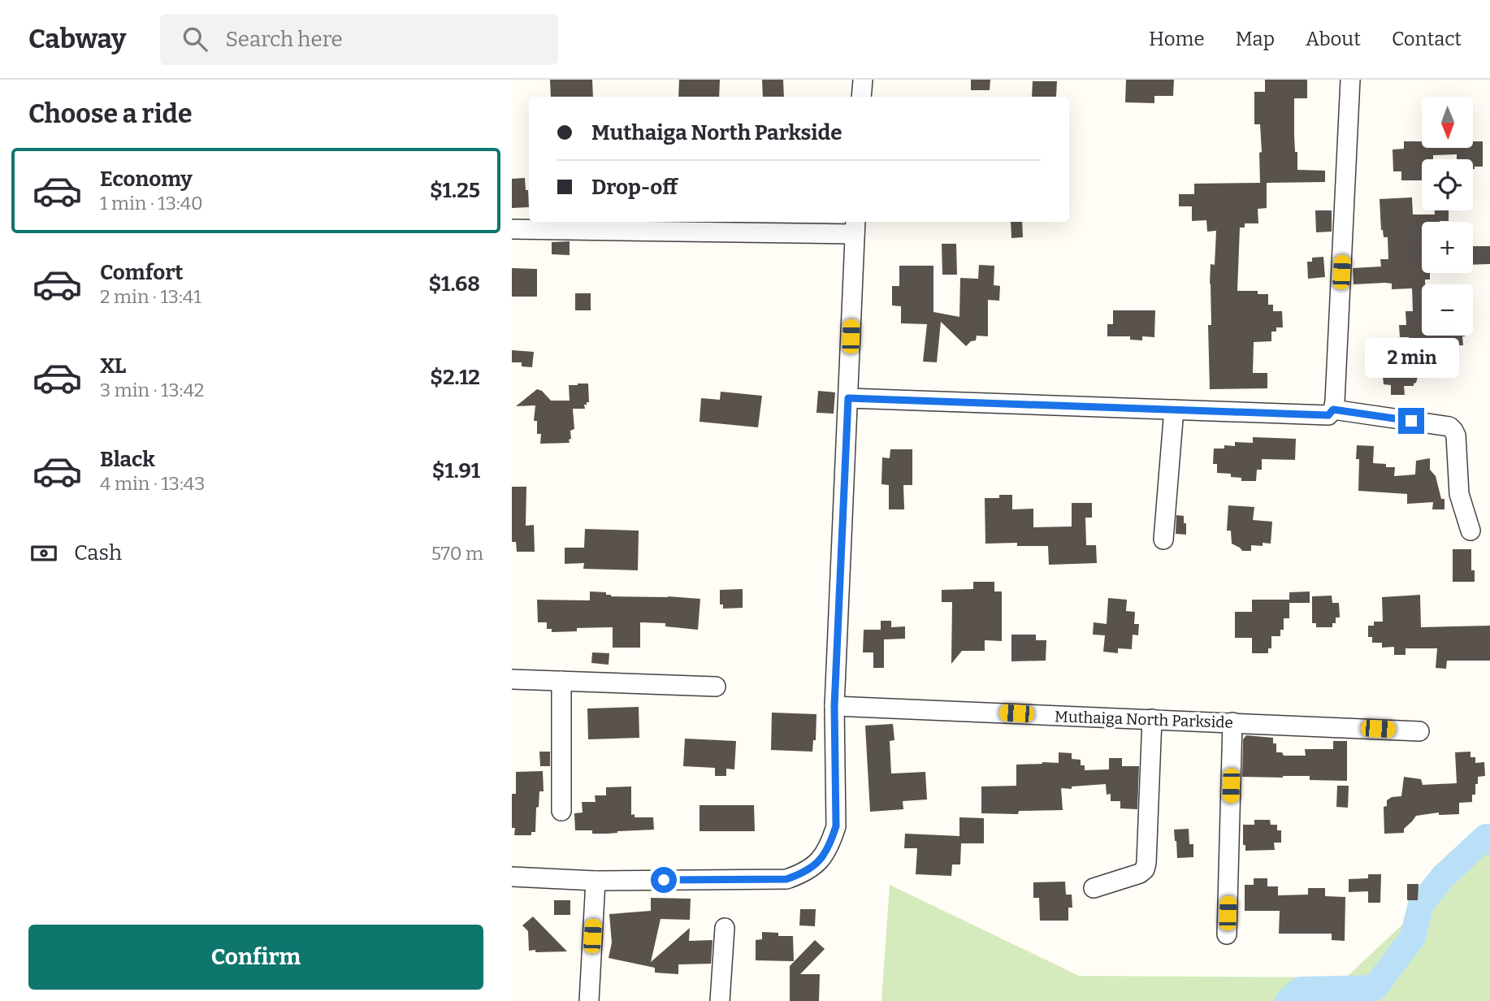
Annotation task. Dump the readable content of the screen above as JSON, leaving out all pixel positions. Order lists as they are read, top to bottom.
{
  "streets": {
    "street": ["Muthaiga North Parkside"]
  },
  "north": "bottom",
  "page": {
    "header": "Cabway",
    "search": "Search here",
    "nav": [
      "Home",
      "Map",
      "About",
      "Contact"
    ],
    "heading": "Choose a ride",
    "map_buttons": ["+", "−"],
    "banner": ["Muthaiga North Parkside", "Drop-off"],
    "list": [
      {
        "name": "Economy",
        "note": "1 min · 13:40",
        "value": "$1.25"
      },
      {
        "name": "Comfort",
        "note": "2 min · 13:41",
        "value": "$1.68"
      },
      {
        "name": "XL",
        "note": "3 min · 13:42",
        "value": "$2.12"
      },
      {
        "name": "Black",
        "note": "4 min · 13:43",
        "value": "$1.91"
      }
    ],
    "bubble": "2 min",
    "pay": ["Cash", "570 m"],
    "buttons": "Confirm"
  }
}
